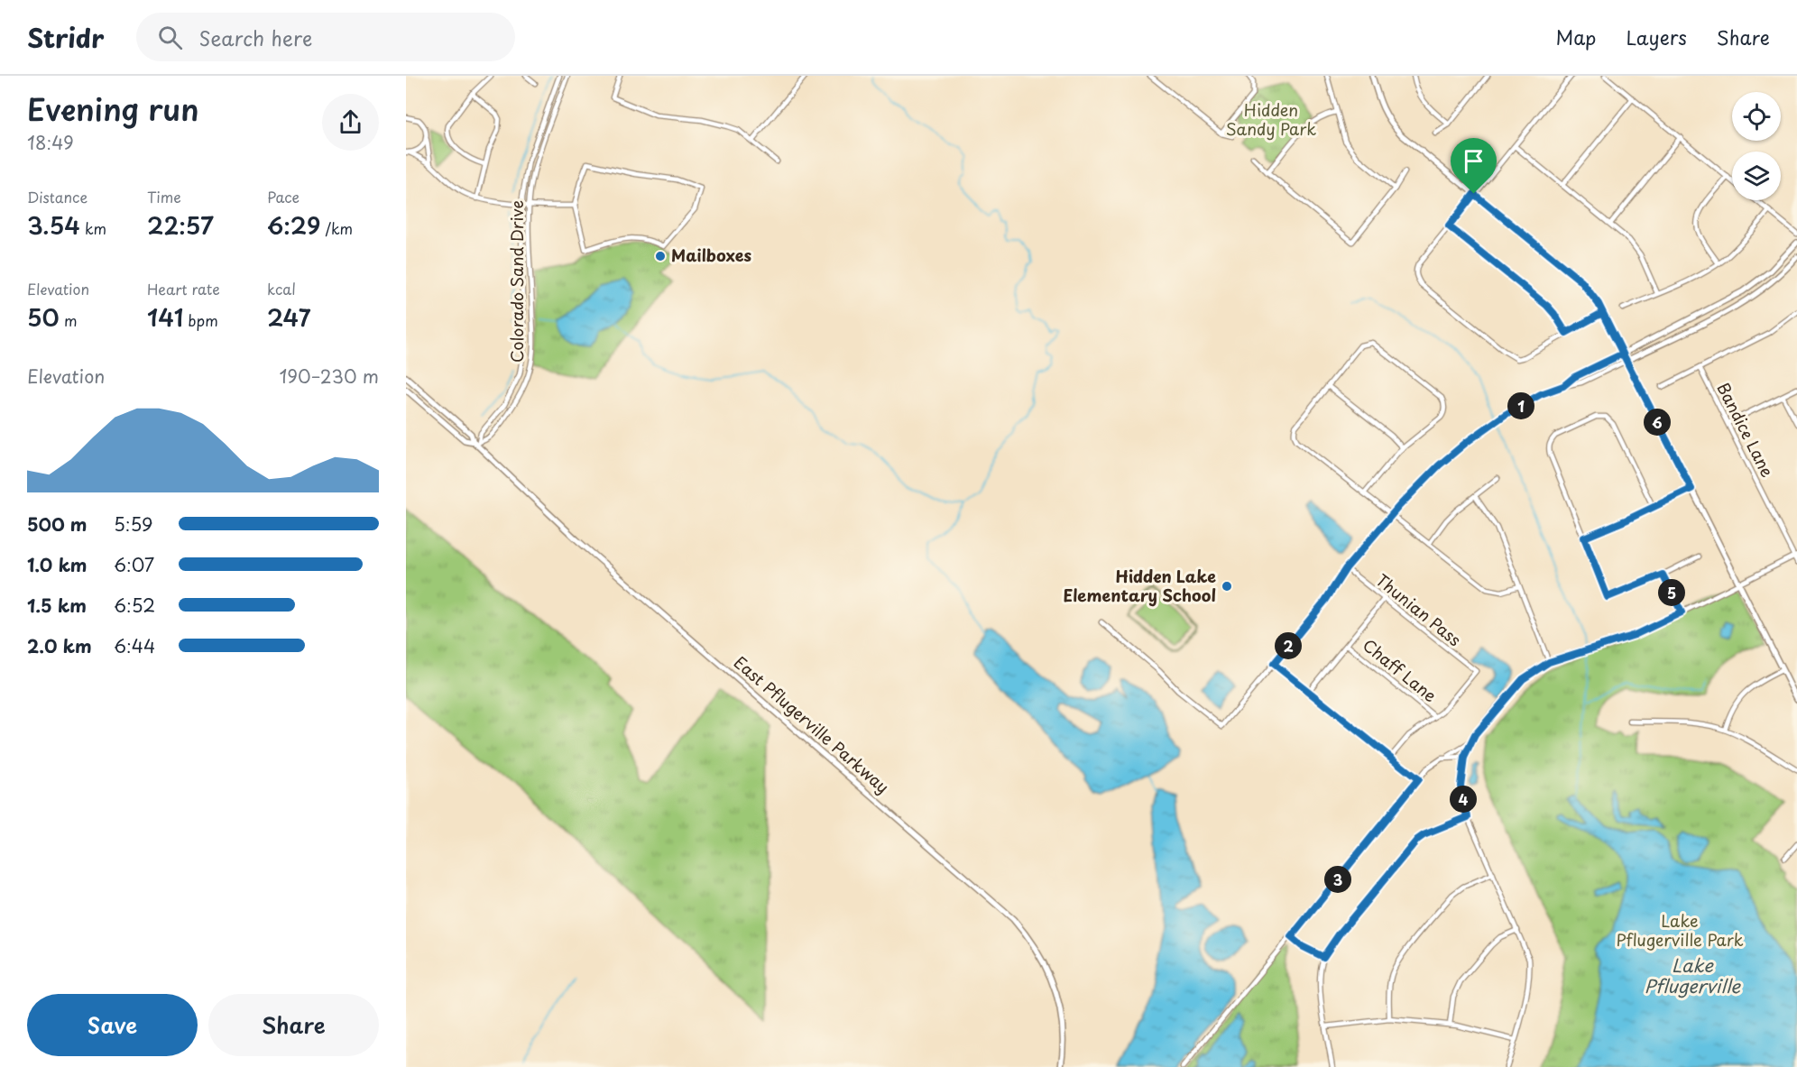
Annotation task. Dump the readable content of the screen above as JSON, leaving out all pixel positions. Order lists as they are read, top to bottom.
{
  "streets": {
    "street": [
      "Colorado Sand Drive",
      "Bandice Lane",
      "Thunian Pass",
      "Chaff Lane",
      "East Pflugerville Parkway"
    ]
  },
  "crossings": [
    ["Colorado Sand Drive", "East Pflugerville Parkway"],
    ["Thunian Pass", "Chaff Lane"]
  ],
  "water": ["Lake Pflugerville"],
  "parks": ["Hidden Sandy Park", "Lake Pflugerville Park"],
  "places": ["Mailboxes", "Hidden Lake Elementary School"],
  "page": {
    "header": "Stridr",
    "search": "Search here",
    "nav": ["Map", "Layers", "Share"],
    "heading": ["Evening run", "18:49"],
    "stats": [
      ["Distance", "3.54 km"],
      ["Time", "22:57"],
      ["Pace", "6:29 /km"],
      ["Elevation", "50 m"],
      ["Heart rate", "141 bpm"],
      ["kcal", "247"]
    ],
    "chart": ["Elevation", "190–230 m"],
    "pins": [
      "1",
      "6",
      "5",
      "2",
      "4",
      "3"
    ],
    "list": [
      {
        "name": "500 m",
        "note": "5:59"
      },
      {
        "name": "1.0 km",
        "note": "6:07"
      },
      {
        "name": "1.5 km",
        "note": "6:52"
      },
      {
        "name": "2.0 km",
        "note": "6:44"
      }
    ],
    "buttons": ["Save", "Share"]
  }
}
